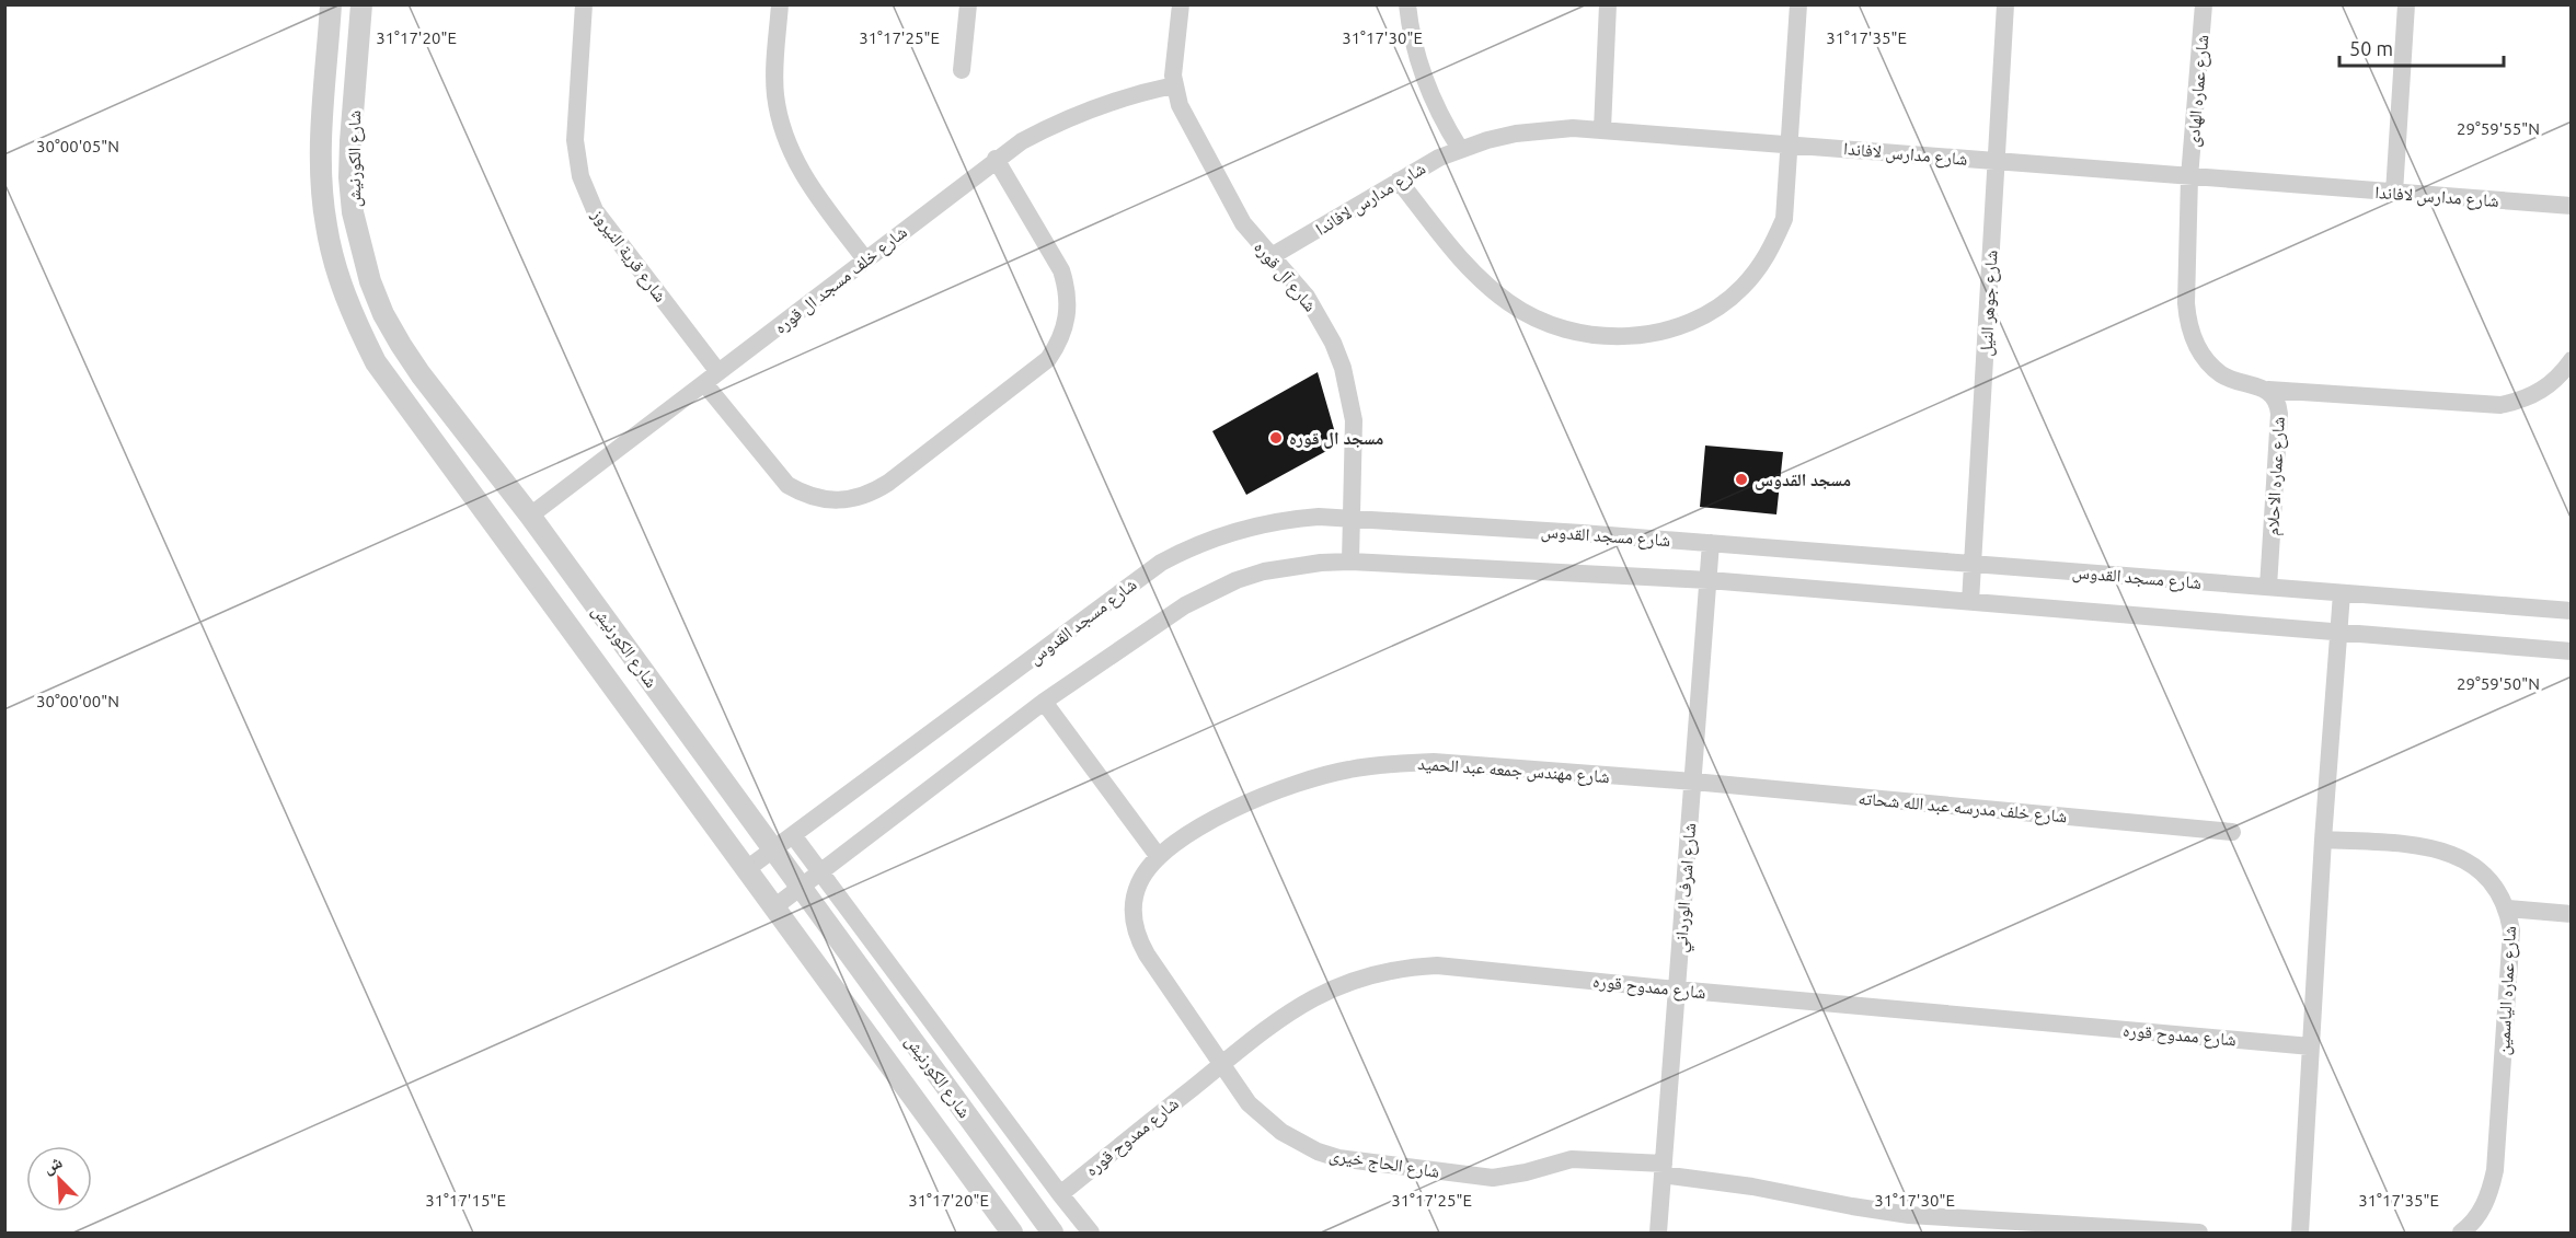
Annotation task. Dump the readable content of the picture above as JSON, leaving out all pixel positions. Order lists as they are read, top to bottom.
{
  "streets": {
    "street": [
      "شارع عماره الهادى",
      "شارع مدارس لافاندا",
      "شارع الكورنيش",
      "شارع قرية النيروز",
      "شارع آل قوره",
      "شارع خلف مسجد ال قوره",
      "شارع جوهر النيل",
      "شارع عماره الاحلام",
      "شارع مسجد القدوس",
      "شارع مهندس جمعه عبد الحميد",
      "شارع خلف مدرسه عبد الله شحاته",
      "شارع اشرف الورداني",
      "شارع ممدوح قوره",
      "شارع عماره الياسمين",
      "شارع الحاج خيرى"
    ]
  },
  "crossings": [
    ["شارع عماره الهادى", "شارع مدارس لافاندا"],
    ["شارع عماره الهادى", "شارع عماره الاحلام"],
    ["شارع مدارس لافاندا", "شارع آل قوره"],
    ["شارع مدارس لافاندا", "شارع جوهر النيل"],
    ["شارع مدارس لافاندا", "شارع عماره الاحلام"],
    ["شارع الكورنيش", "شارع خلف مسجد ال قوره"],
    ["شارع الكورنيش", "شارع مسجد القدوس"],
    ["شارع قرية النيروز", "شارع خلف مسجد ال قوره"],
    ["شارع آل قوره", "شارع خلف مسجد ال قوره"],
    ["شارع آل قوره", "شارع مسجد القدوس"],
    ["شارع جوهر النيل", "شارع مسجد القدوس"],
    ["شارع عماره الاحلام", "شارع مسجد القدوس"],
    ["شارع مسجد القدوس", "شارع اشرف الورداني"],
    ["شارع مهندس جمعه عبد الحميد", "شارع خلف مدرسه عبد الله شحاته"],
    ["شارع مهندس جمعه عبد الحميد", "شارع اشرف الورداني"],
    ["شارع مهندس جمعه عبد الحميد", "شارع الحاج خيرى"],
    ["شارع خلف مدرسه عبد الله شحاته", "شارع اشرف الورداني"],
    ["شارع اشرف الورداني", "شارع ممدوح قوره"],
    ["شارع اشرف الورداني", "شارع الحاج خيرى"],
    ["شارع ممدوح قوره", "شارع الحاج خيرى"]
  ],
  "places": ["مسجد ال قوره", "مسجد القدوس"],
  "scale_bar": "50 m",
  "north": "top left",
  "coordinates": [
    "31°17'20\"E",
    "31°17'25\"E",
    "31°17'35\"E",
    "31°17'30\"E",
    "29°59'55\"N",
    "30°00'05\"N",
    "29°59'50\"N",
    "30°00'00\"N",
    "31°17'15\"E"
  ]
}
